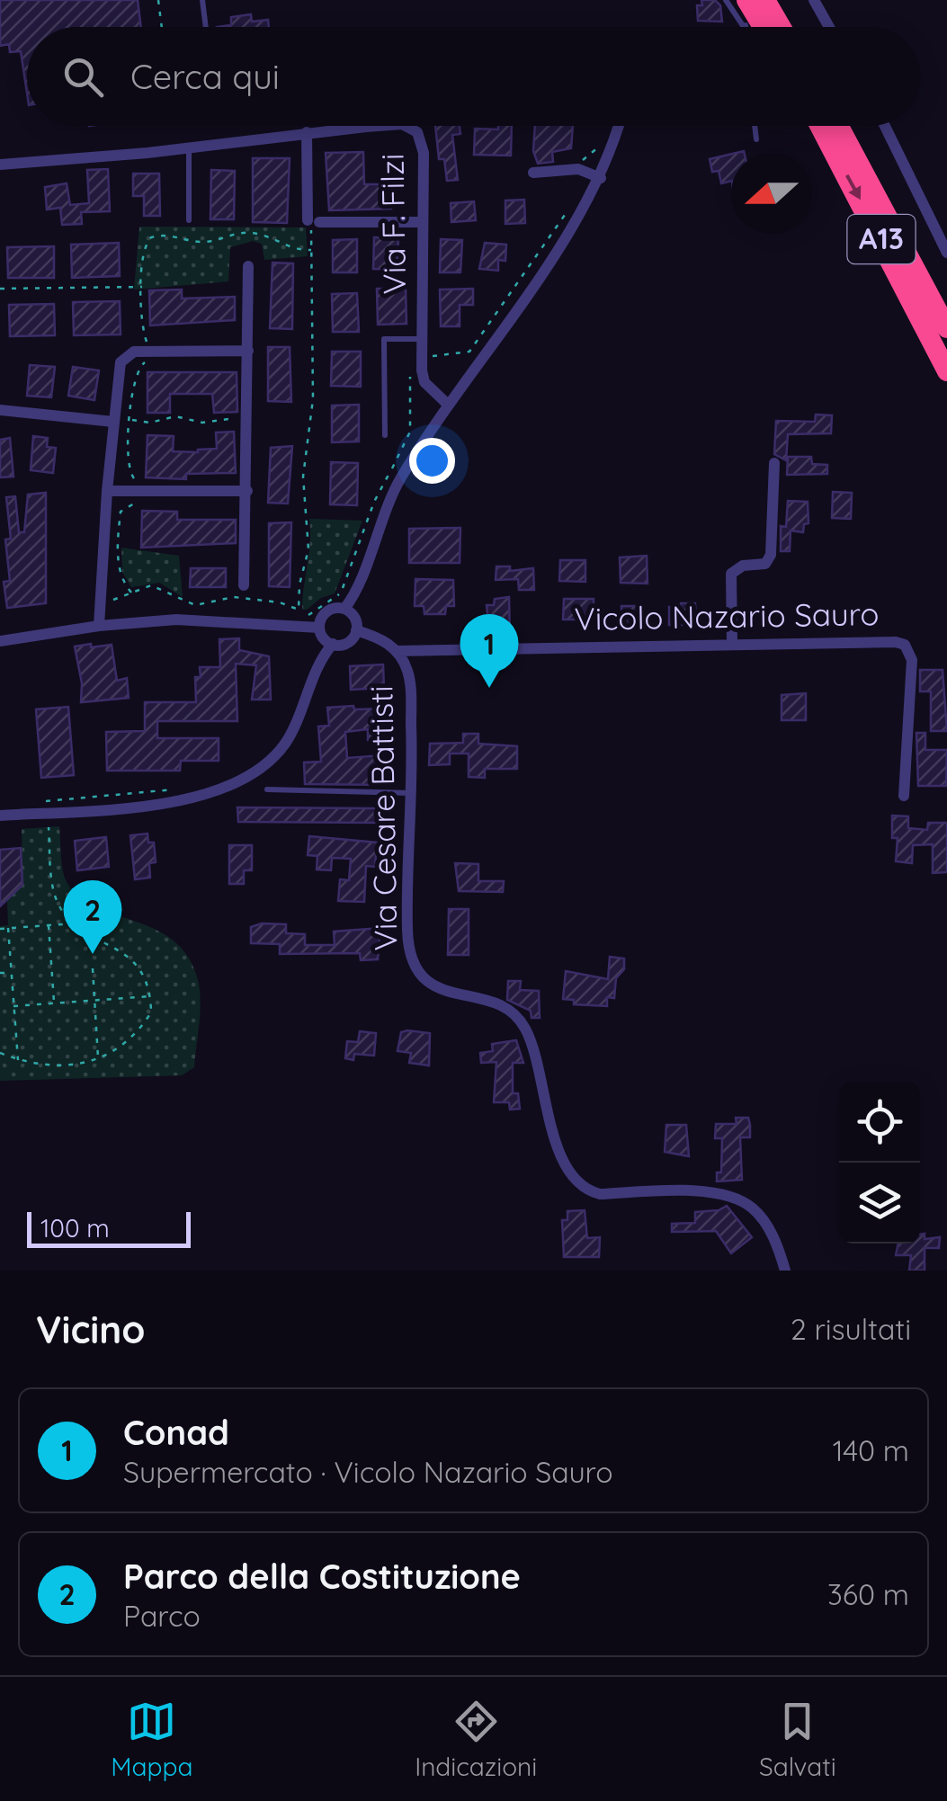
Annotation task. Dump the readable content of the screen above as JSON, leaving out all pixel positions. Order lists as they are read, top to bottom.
{
  "streets": {
    "highway": ["A13"],
    "street": ["Via F. Filzi", "Vicolo Nazario Sauro", "Via Cesare Battisti"]
  },
  "crossings": [
    ["Vicolo Nazario Sauro", "Via Cesare Battisti"]
  ],
  "scale_bar": "100 m",
  "north": "left",
  "page": {
    "search": "Cerca qui",
    "pins": ["1", "2"],
    "scale": "100 m",
    "heading": ["Vicino", "2 risultati"],
    "list": [
      {
        "mark": "1",
        "name": "Conad",
        "note": "Supermercato · Vicolo Nazario Sauro",
        "value": "140 m"
      },
      {
        "mark": "2",
        "name": "Parco della Costituzione",
        "note": "Parco",
        "value": "360 m"
      }
    ],
    "nav": ["Mappa", "Indicazioni", "Salvati"]
  }
}
